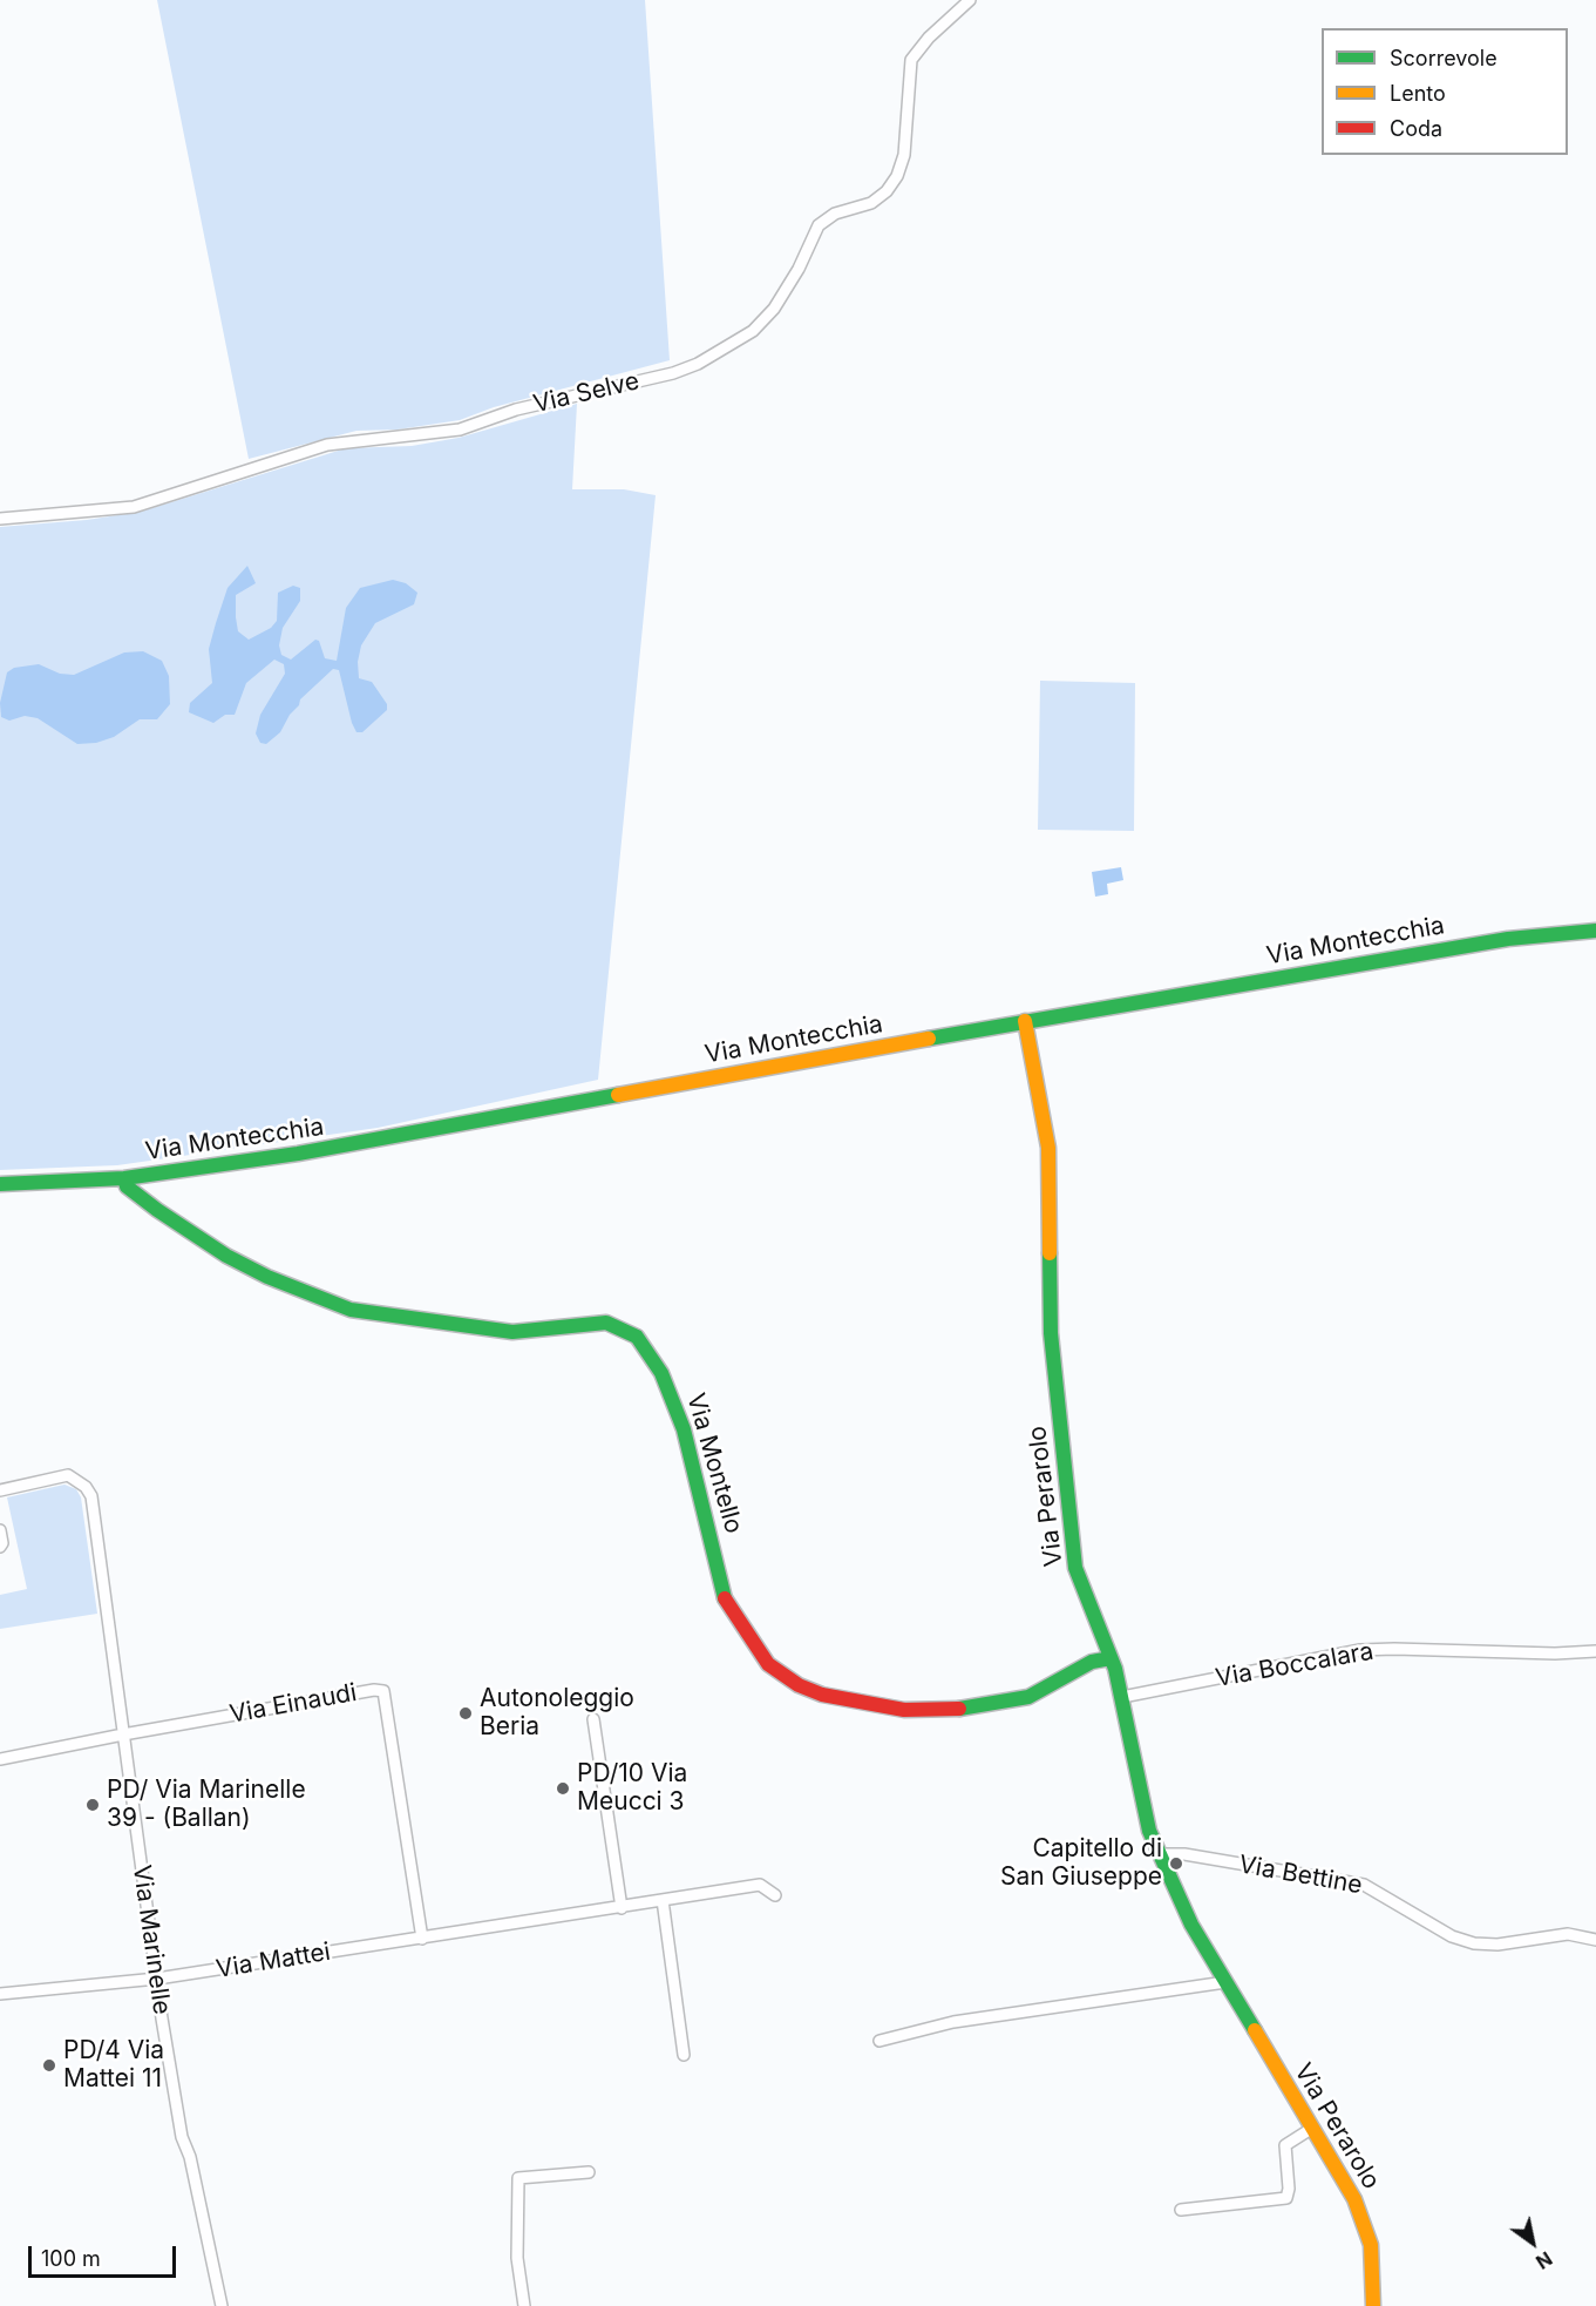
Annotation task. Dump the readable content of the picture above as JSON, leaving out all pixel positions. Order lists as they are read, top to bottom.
{
  "streets": {
    "street": [
      "Via Selve",
      "Via Montecchia",
      "Via Montello",
      "Via Perarolo",
      "Via Boccalara",
      "Via Einaudi",
      "Via Bettine",
      "Via Marinelle",
      "Via Mattei"
    ]
  },
  "crossings": [
    ["Via Montecchia", "Via Montello"],
    ["Via Montecchia", "Via Perarolo"],
    ["Via Montello", "Via Perarolo"],
    ["Via Perarolo", "Via Boccalara"],
    ["Via Perarolo", "Via Bettine"],
    ["Via Einaudi", "Via Marinelle"],
    ["Via Einaudi", "Via Mattei"],
    ["Via Marinelle", "Via Mattei"]
  ],
  "places": [
    "Autonoleggio Beria",
    "PD/10 Via Meucci 3",
    "PD/ Via Marinelle 39 - (Ballan)",
    "Capitello di San Giuseppe",
    "PD/4 Via Mattei 11"
  ],
  "legend": ["Scorrevole", "Lento", "Coda"],
  "scale_bar": "100 m",
  "north": "bottom right"
}
